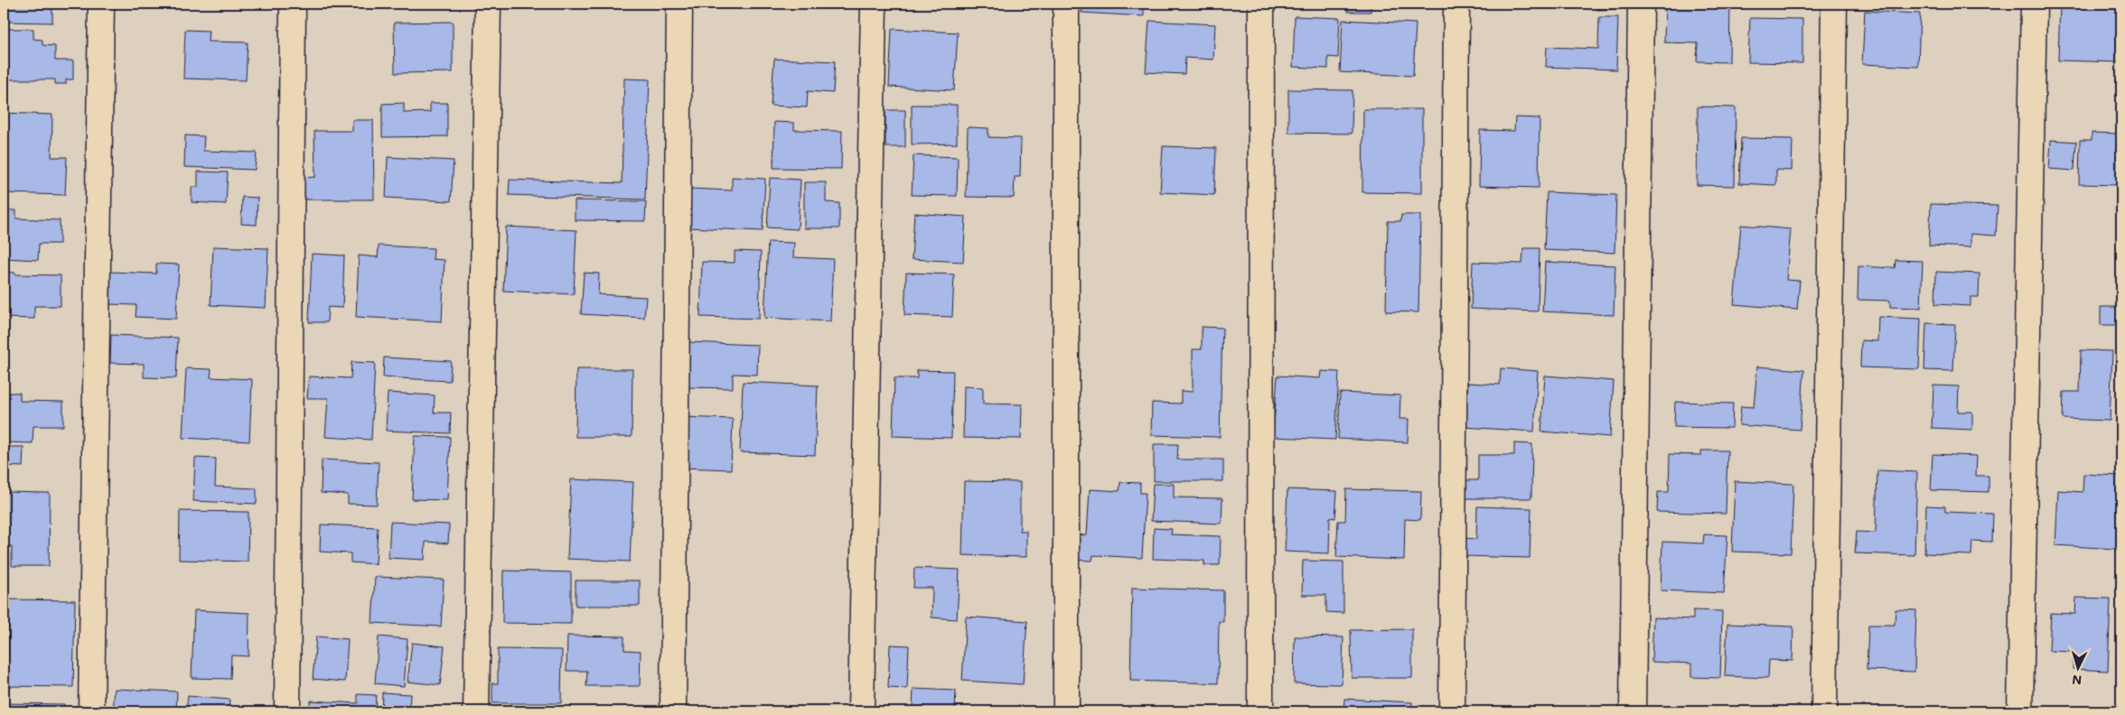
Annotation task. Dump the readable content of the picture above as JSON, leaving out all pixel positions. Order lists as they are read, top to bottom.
{
  "north": "bottom"
}
